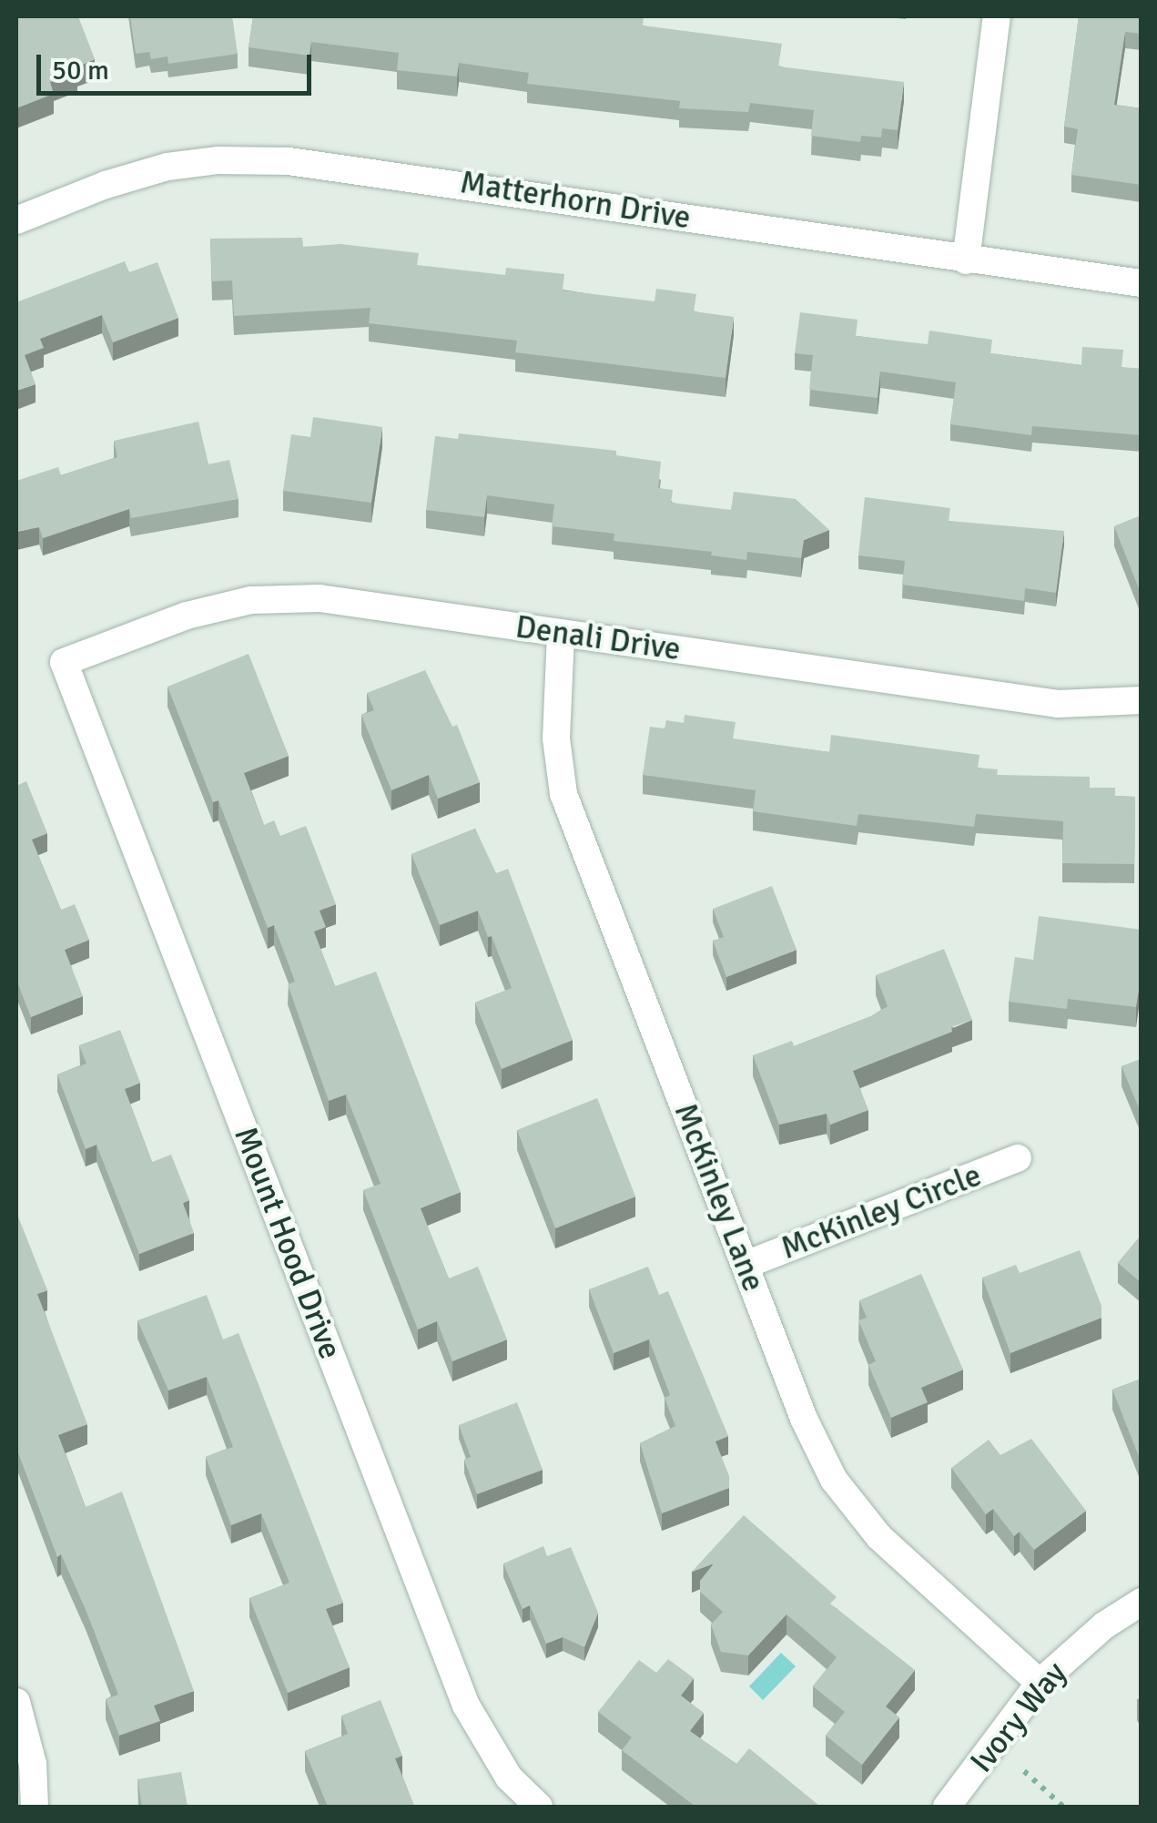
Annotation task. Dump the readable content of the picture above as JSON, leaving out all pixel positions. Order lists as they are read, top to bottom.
{
  "streets": {
    "street": [
      "Matterhorn Drive",
      "Denali Drive",
      "McKinley Lane",
      "McKinley Circle",
      "Mount Hood Drive",
      "Ivory Way"
    ]
  },
  "crossings": [
    ["Denali Drive", "McKinley Lane"],
    ["Denali Drive", "Mount Hood Drive"],
    ["McKinley Lane", "McKinley Circle"],
    ["McKinley Lane", "Ivory Way"]
  ],
  "scale_bar": "50 m"
}
